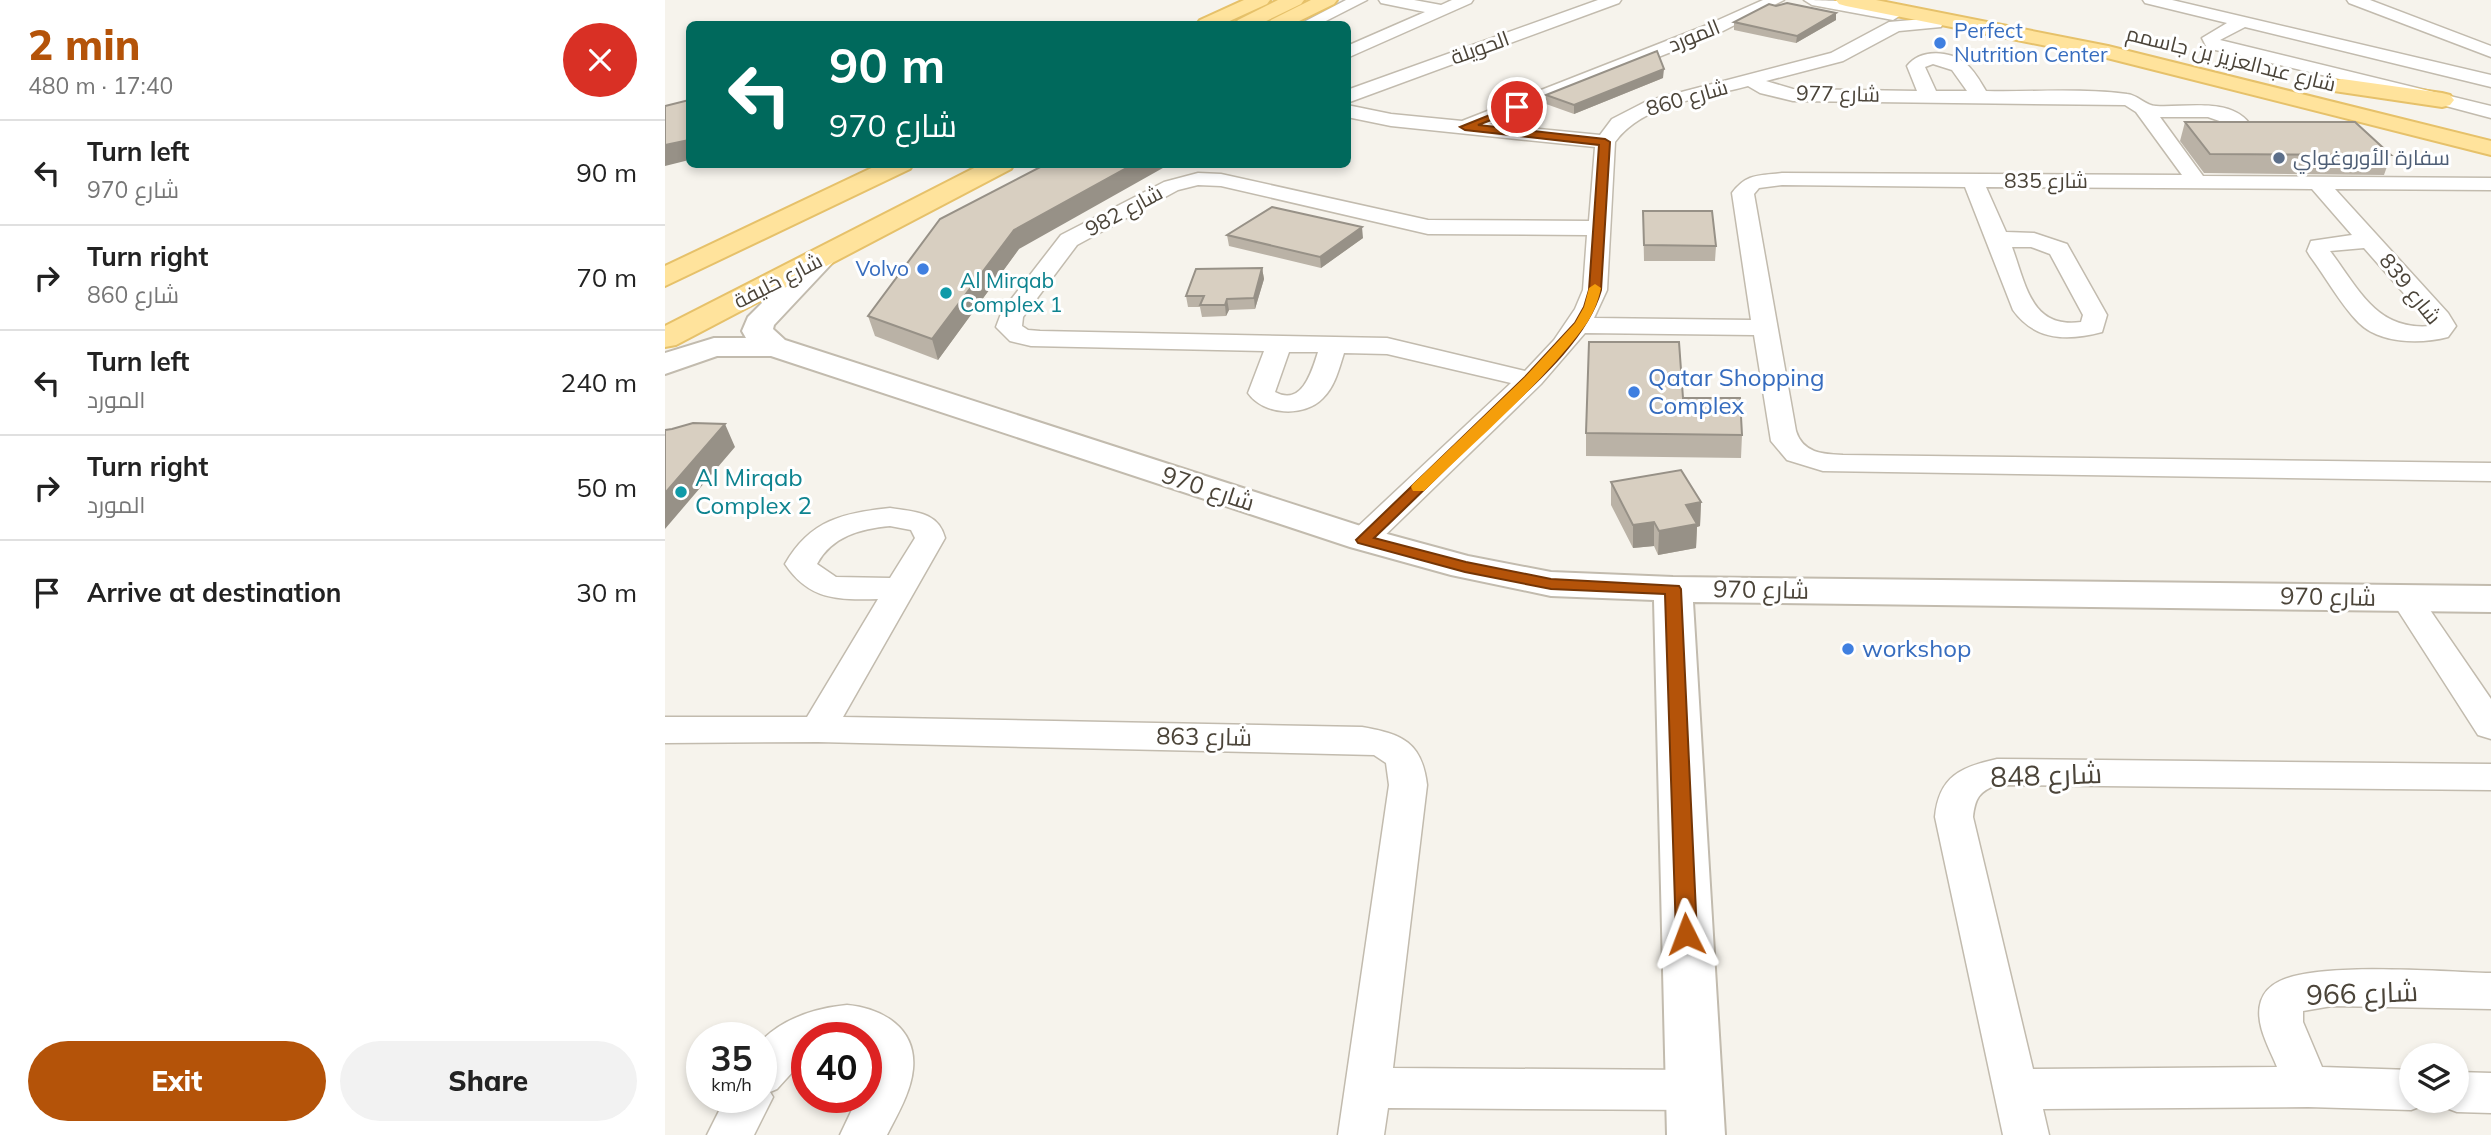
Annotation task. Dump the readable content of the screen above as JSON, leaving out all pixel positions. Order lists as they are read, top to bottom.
{
  "streets": {
    "main road": ["شارع عبدالعزيز بن جاسمم", "شارع خليفة"],
    "street": [
      "المورد",
      "الحويلة",
      "شارع 977",
      "شارع 860",
      "شارع 835",
      "شارع 982",
      "شارع 839",
      "شارع 970",
      "شارع 863",
      "شارع 848",
      "شارع 966"
    ]
  },
  "crossings": [
    ["المورد", "شارع 860"],
    ["شارع عبدالعزيز بن جاسمم", "شارع 860"],
    ["شارع 977", "شارع 860"],
    ["شارع 977", "شارع 835"],
    ["شارع 835", "شارع 839"],
    ["شارع خليفة", "شارع 970"]
  ],
  "places": [
    "Perfect Nutrition Center",
    "سفارة الأوروغواي",
    "Volvo",
    "Al Mirqab Complex 1",
    "Qatar Shopping Complex",
    "Al Mirqab Complex 2",
    "workshop"
  ],
  "page": {
    "heading": ["2 min", "480 m · 17:40"],
    "turn": ["90 m", "شارع 970"],
    "list": [
      {
        "name": "Turn left",
        "note": "شارع 970",
        "value": "90 m"
      },
      {
        "name": "Turn right",
        "note": "شارع 860",
        "value": "70 m"
      },
      {
        "name": "Turn left",
        "note": "المورد",
        "value": "240 m"
      },
      {
        "name": "Turn right",
        "note": "المورد",
        "value": "50 m"
      },
      {
        "name": "Arrive at destination",
        "value": "30 m"
      }
    ],
    "speed": "35 km/h",
    "limit": "40",
    "buttons": ["Exit", "Share"]
  }
}
